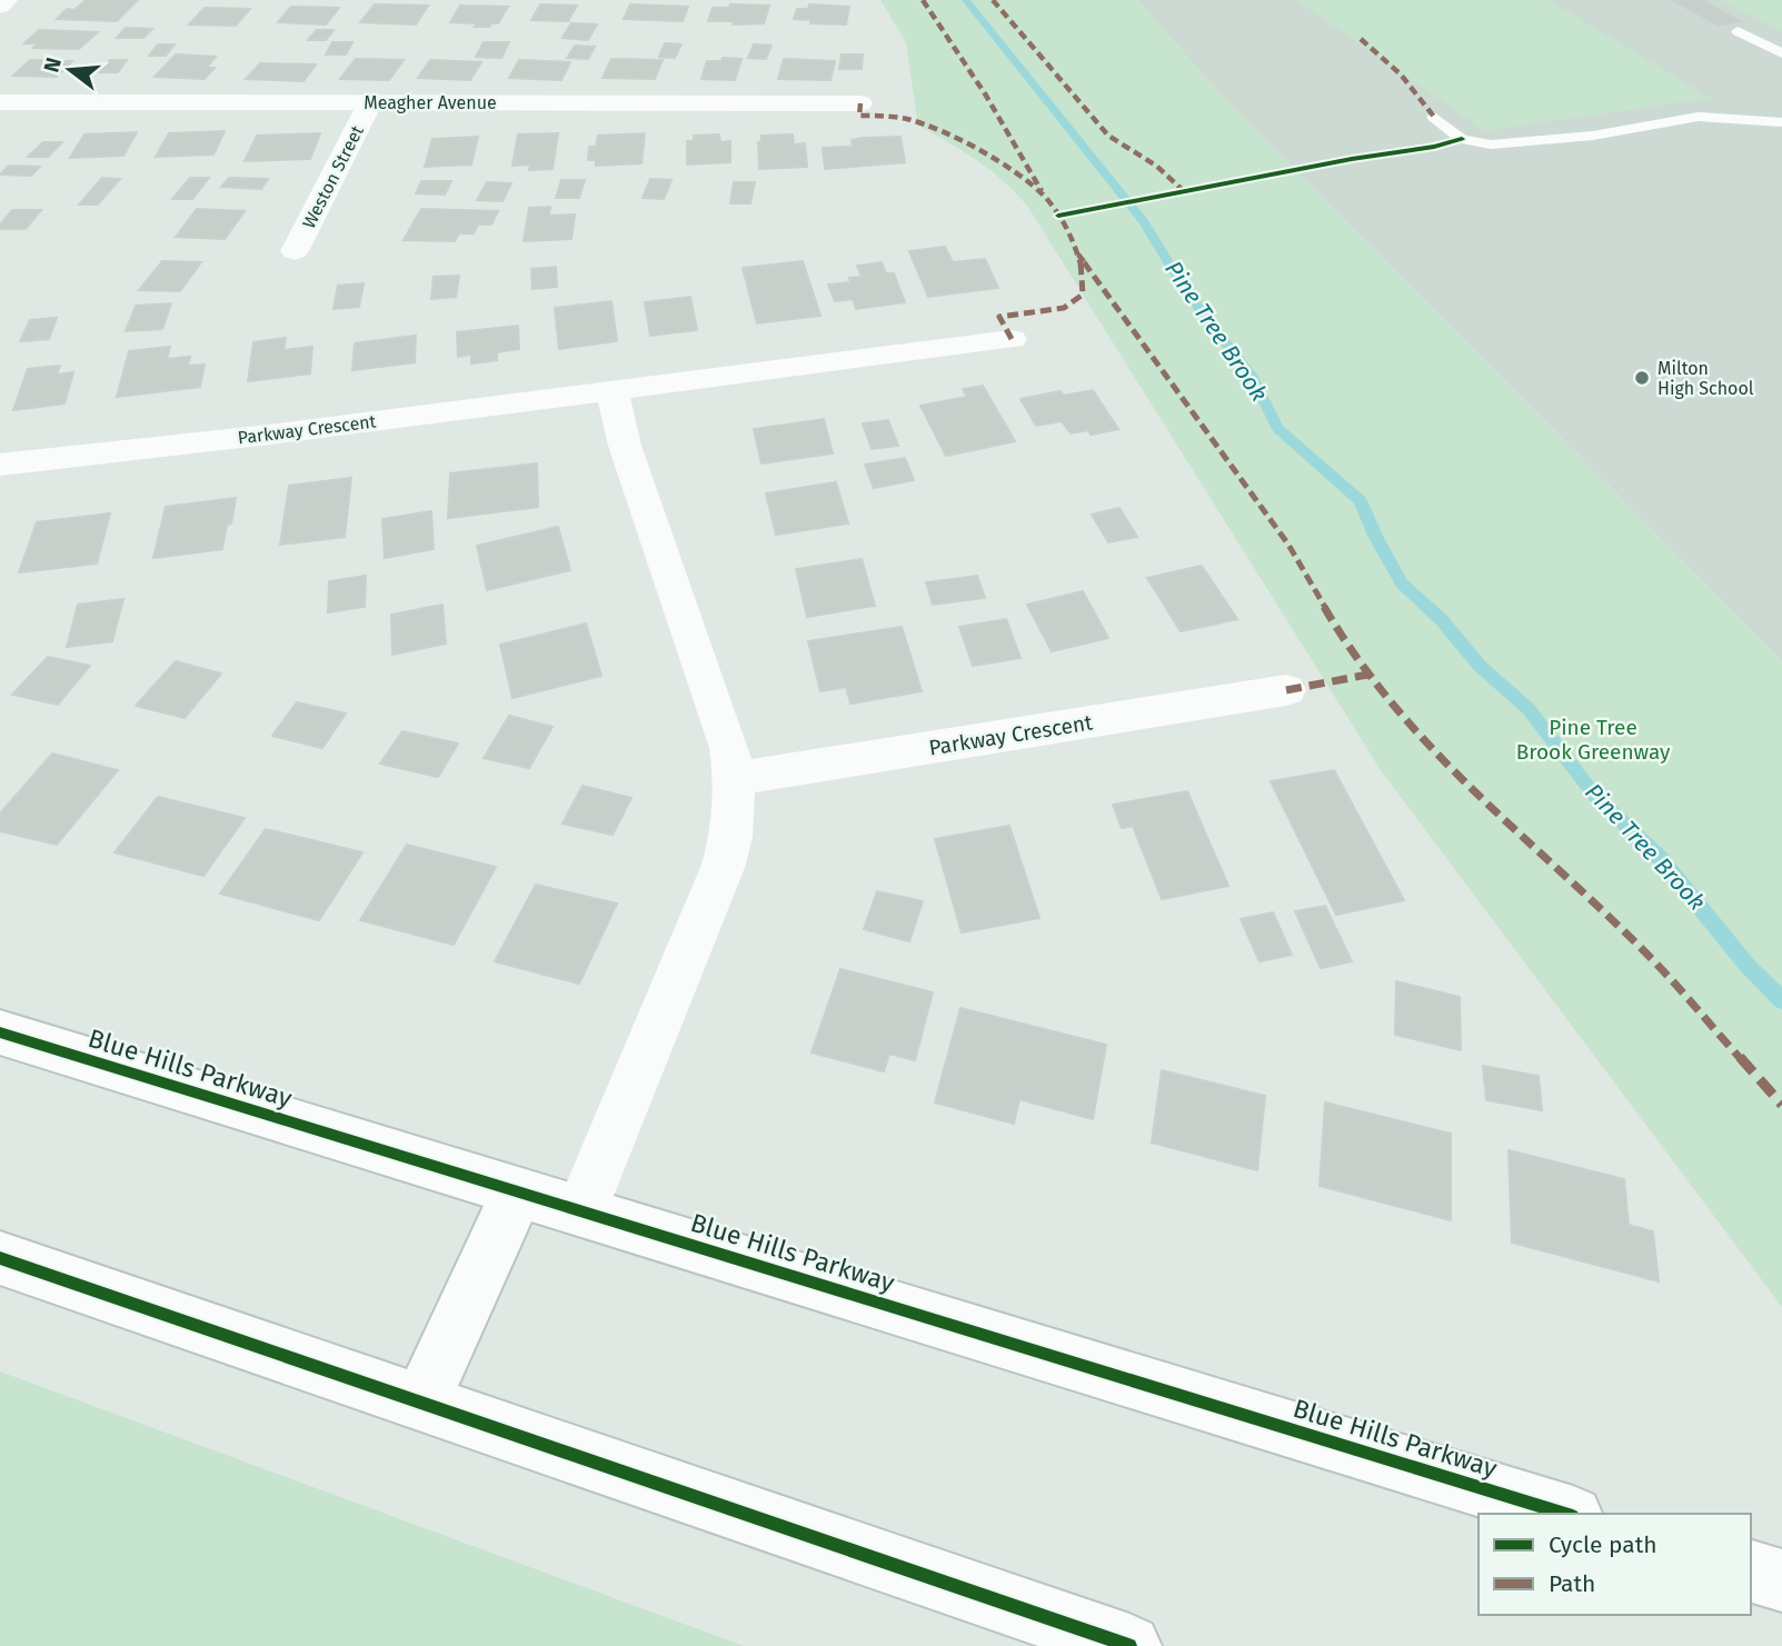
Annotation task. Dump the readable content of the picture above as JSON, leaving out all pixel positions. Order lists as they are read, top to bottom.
{
  "streets": {
    "street": [
      "Meagher Avenue",
      "Weston Street",
      "Parkway Crescent",
      "Blue Hills Parkway"
    ]
  },
  "crossings": [
    ["Meagher Avenue", "Weston Street"]
  ],
  "water": ["Pine Tree Brook"],
  "parks": ["Pine Tree Brook Greenway"],
  "places": ["Milton High School"],
  "legend": ["Cycle path", "Path"],
  "north": "left"
}
